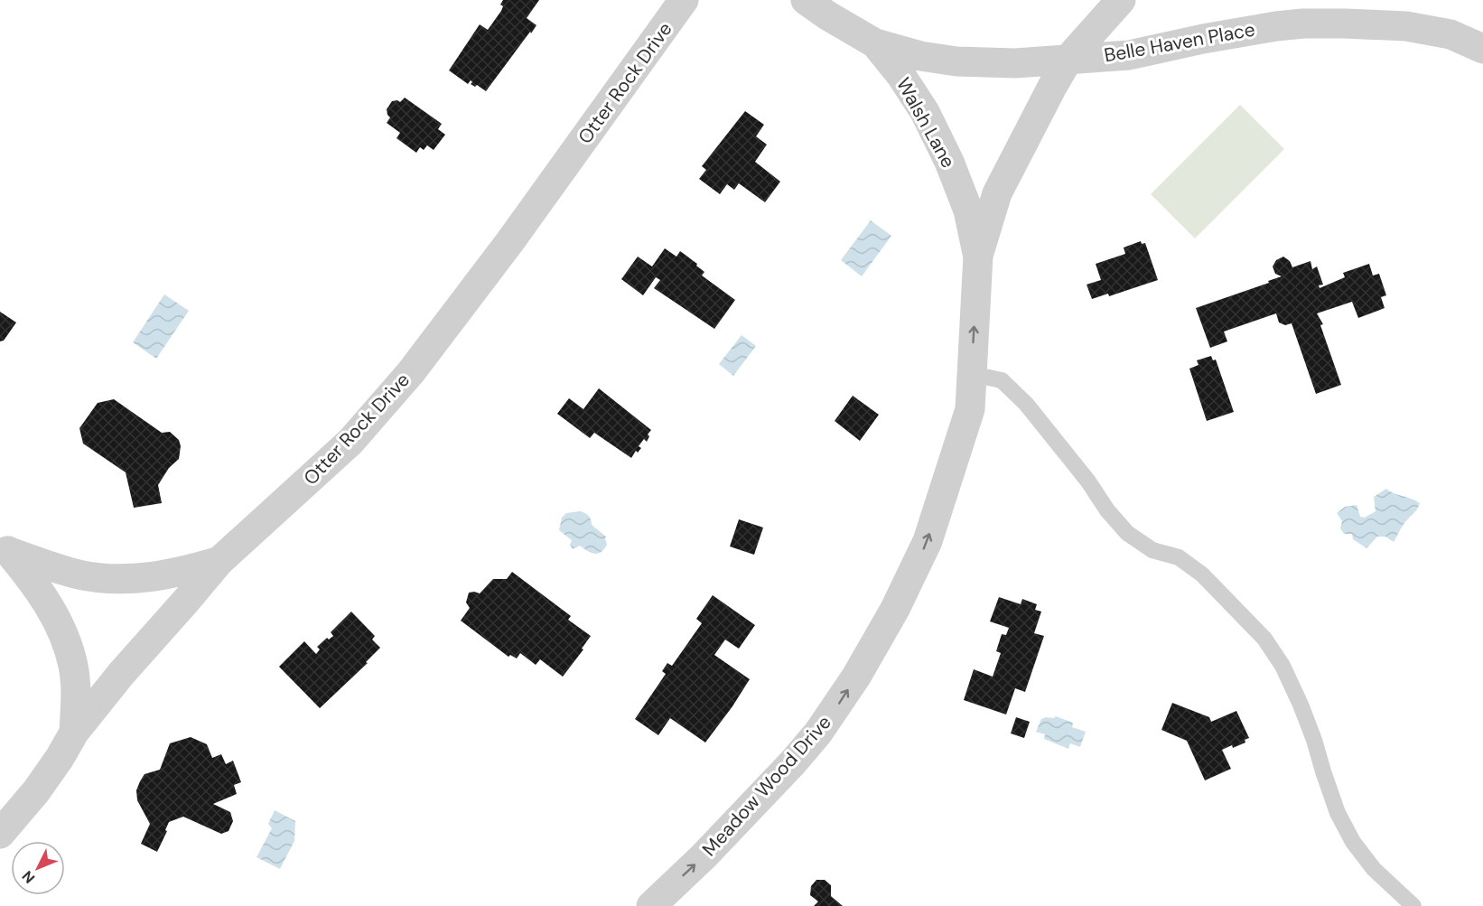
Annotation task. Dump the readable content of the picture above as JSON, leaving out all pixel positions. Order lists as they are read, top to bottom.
{
  "streets": {
    "street": [
      "Belle Haven Place",
      "Otter Rock Drive",
      "Walsh Lane",
      "Meadow Wood Drive"
    ]
  },
  "crossings": [
    ["Belle Haven Place", "Walsh Lane"],
    ["Belle Haven Place", "Meadow Wood Drive"],
    ["Walsh Lane", "Meadow Wood Drive"]
  ],
  "one_way": ["Meadow Wood Drive"],
  "north": "bottom left"
}
